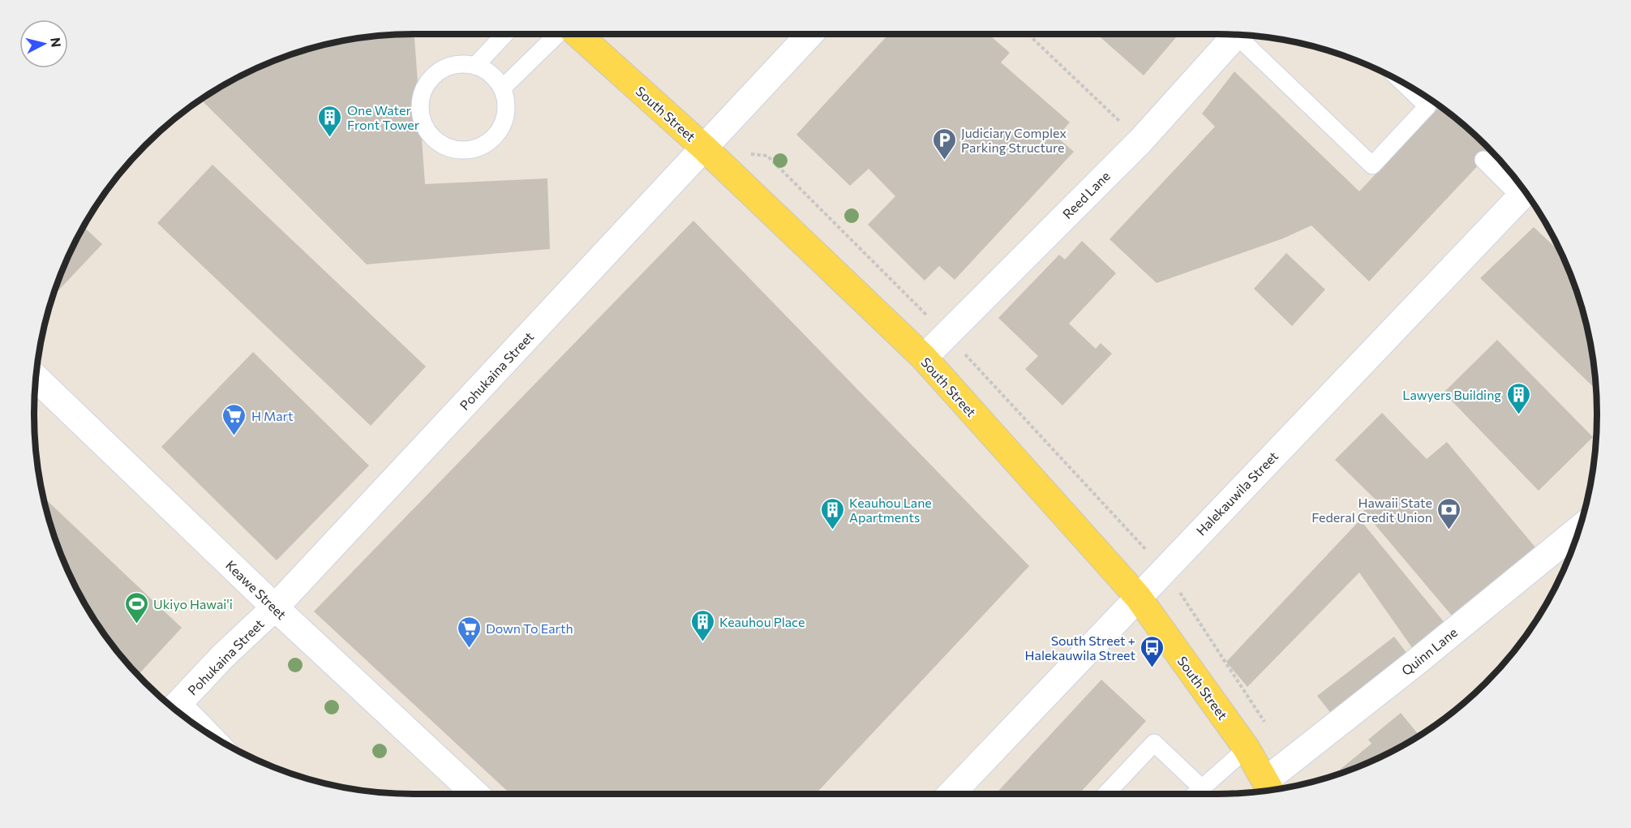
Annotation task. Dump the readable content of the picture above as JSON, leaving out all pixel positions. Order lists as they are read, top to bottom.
{
  "streets": {
    "main road": ["South Street"],
    "street": [
      "Reed Lane",
      "Pohukaina Street",
      "Halekauwila Street",
      "Keawe Street",
      "Quinn Lane"
    ]
  },
  "crossings": [
    ["South Street", "Reed Lane"],
    ["South Street", "Pohukaina Street"],
    ["South Street", "Halekauwila Street"],
    ["South Street", "Quinn Lane"],
    ["Pohukaina Street", "Keawe Street"]
  ],
  "places": {
    "building": [
      "One Water Front Tower",
      "Lawyers Building",
      "Keauhou Lane Apartments",
      "Keauhou Place"
    ],
    "parking": ["Judiciary Complex Parking Structure"],
    "supermarket": ["H Mart", "Down To Earth"],
    "bank": ["Hawaii State Federal Credit Union"],
    "sports": ["Ukiyo Hawai'i"],
    "bus stop": ["South Street + Halekauwila Street"]
  },
  "north": "right"
}
